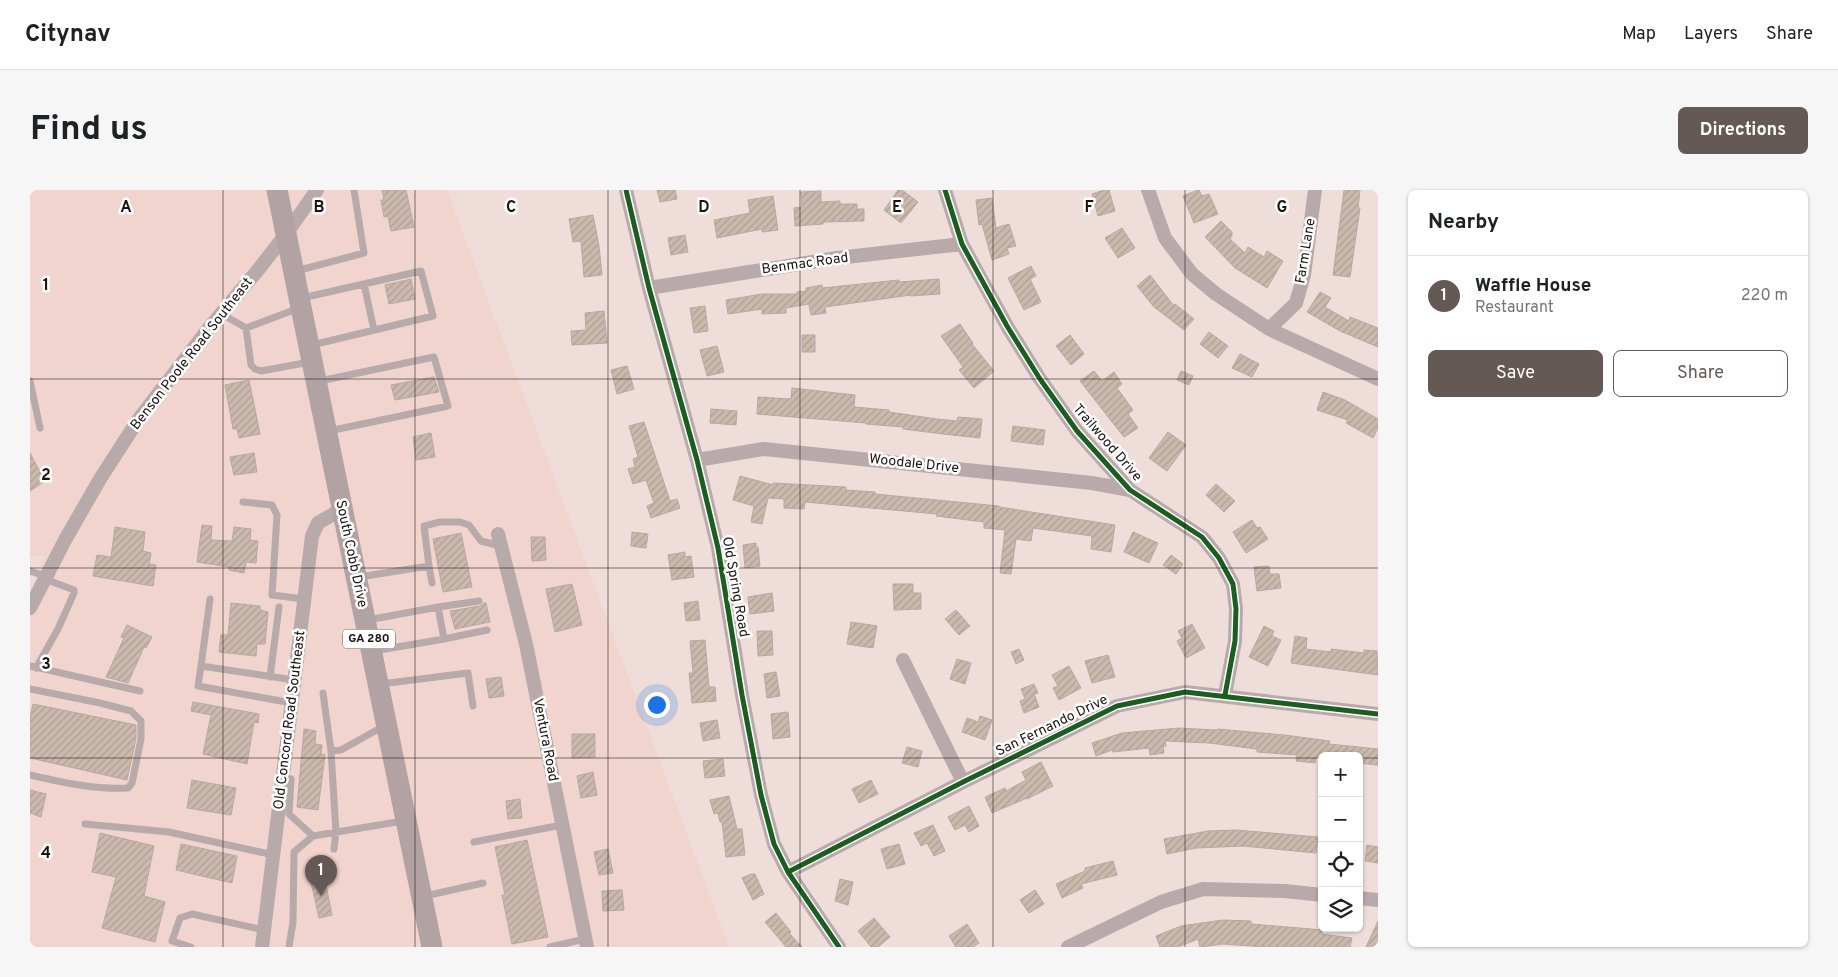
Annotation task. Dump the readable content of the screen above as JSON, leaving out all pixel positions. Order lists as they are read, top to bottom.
{
  "streets": {
    "main road": ["South Cobb Drive", "GA 280"],
    "street": [
      "Farm Lane",
      "Benmac Road",
      "Benson Poole Road Southeast",
      "Trailwood Drive",
      "Woodale Drive",
      "Old Spring Road",
      "Old Concord Road Southeast",
      "San Fernando Drive",
      "Ventura Road"
    ]
  },
  "crossings": [
    ["Benmac Road", "Trailwood Drive"],
    ["Benmac Road", "Old Spring Road"],
    ["Benson Poole Road Southeast", "South Cobb Drive"],
    ["Trailwood Drive", "Woodale Drive"],
    ["Trailwood Drive", "San Fernando Drive"],
    ["Woodale Drive", "Old Spring Road"],
    ["South Cobb Drive", "Old Concord Road Southeast"],
    ["Old Spring Road", "San Fernando Drive"]
  ],
  "page": {
    "header": "Citynav",
    "nav": ["Map", "Layers", "Share"],
    "buttons": [
      "Directions",
      ["Save", "Share"]
    ],
    "title": "Find us",
    "heading": "Nearby",
    "list": [
      {
        "mark": "1",
        "name": "Waffle House",
        "note": "Restaurant",
        "value": "220 m"
      }
    ],
    "map_buttons": ["+", "−"],
    "pins": "1"
  },
  "grid": {
    "columns": [
      "A",
      "B",
      "C",
      "D",
      "E",
      "F",
      "G"
    ],
    "rows": [
      "1",
      "2",
      "3",
      "4"
    ]
  }
}
